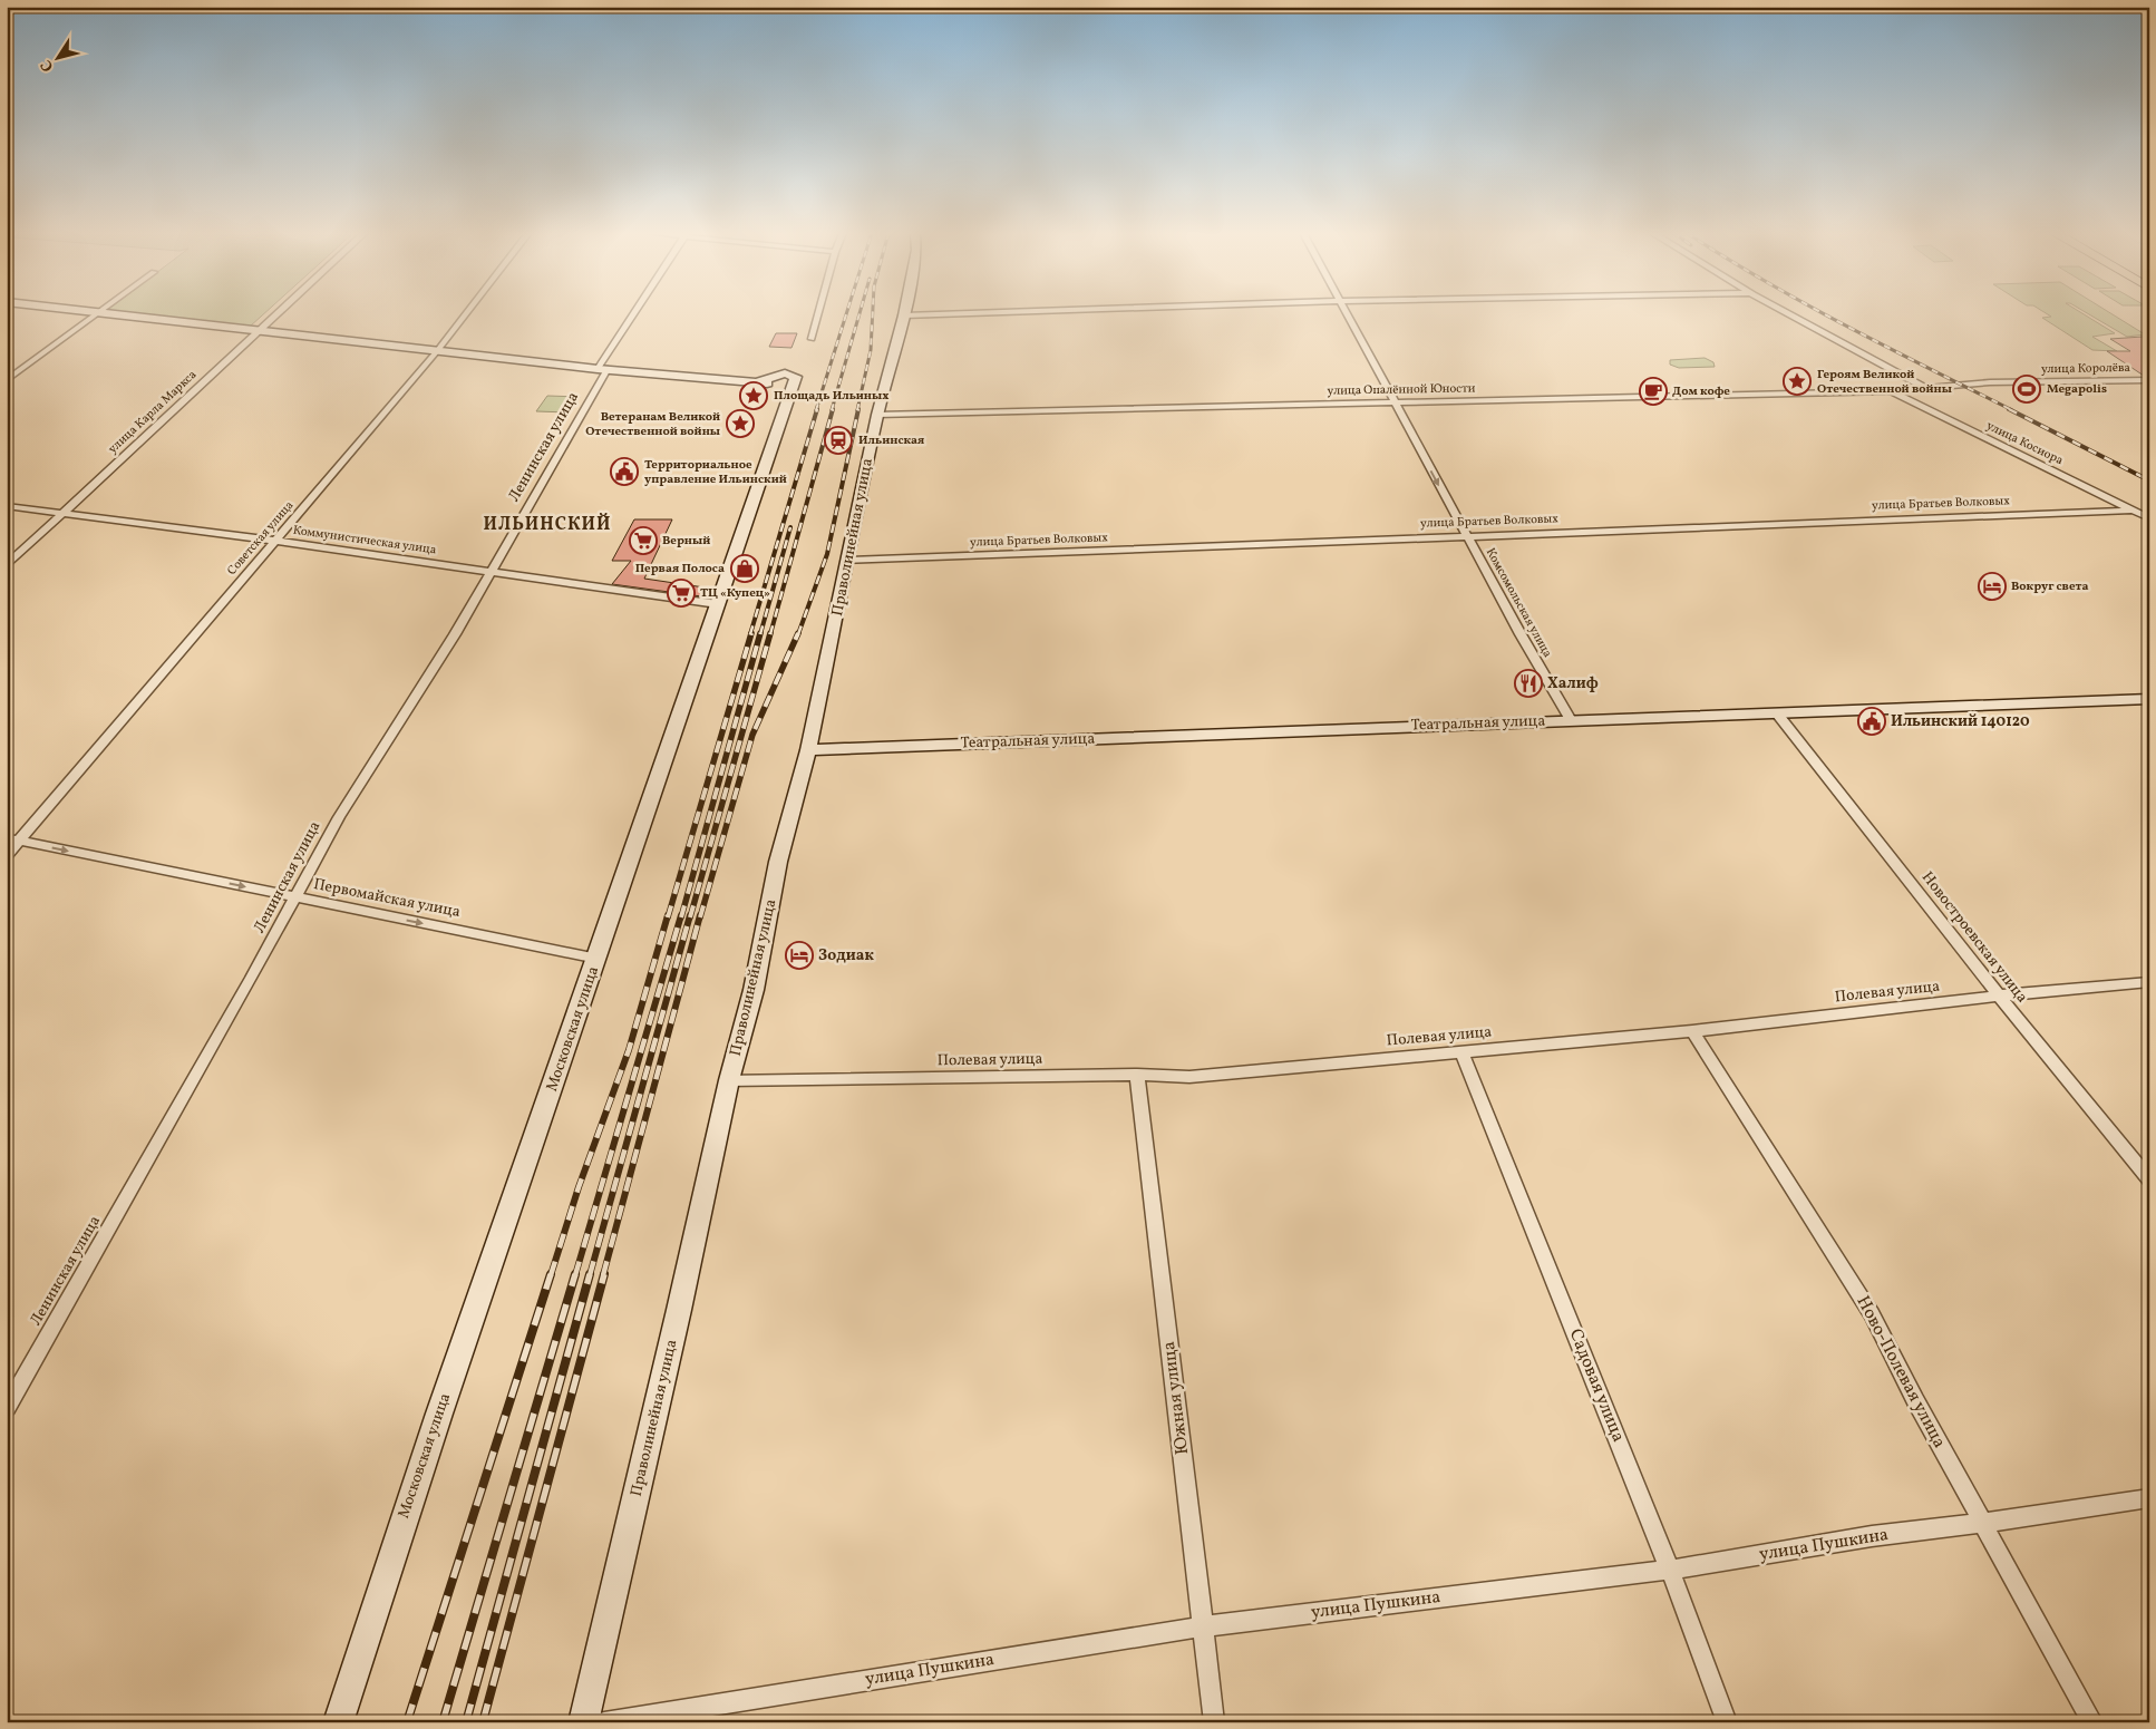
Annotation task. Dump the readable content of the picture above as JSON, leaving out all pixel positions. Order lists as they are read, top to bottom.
{
  "streets": {
    "main road": ["Праволинейная улица", "Театральная улица", "Московская улица"],
    "street": [
      "улица Королёва",
      "улица Опалённой Юности",
      "улица Карла Маркса",
      "улица Косиора",
      "Ленинская улица",
      "улица Братьев Волковых",
      "Советская улица",
      "Коммунистическая улица",
      "Комсомольская улица",
      "Первомайская улица",
      "Новостроевская улица",
      "Полевая улица",
      "Ново-Полевая улица",
      "Садовая улица",
      "Южная улица",
      "улица Пушкина"
    ]
  },
  "crossings": [
    ["улица Королёва", "улица Опалённой Юности"],
    ["улица Опалённой Юности", "улица Косиора"],
    ["улица Опалённой Юности", "Праволинейная улица"],
    ["улица Опалённой Юности", "Комсомольская улица"],
    ["улица Карла Маркса", "Коммунистическая улица"],
    ["улица Косиора", "улица Братьев Волковых"],
    ["Ленинская улица", "Коммунистическая улица"],
    ["Ленинская улица", "Первомайская улица"],
    ["Ленинская улица", "Московская улица"],
    ["улица Братьев Волковых", "Праволинейная улица"],
    ["улица Братьев Волковых", "Комсомольская улица"],
    ["Праволинейная улица", "Театральная улица"],
    ["Праволинейная улица", "Полевая улица"],
    ["Советская улица", "Коммунистическая улица"],
    ["Советская улица", "Первомайская улица"],
    ["Коммунистическая улица", "Московская улица"],
    ["Комсомольская улица", "Театральная улица"],
    ["Театральная улица", "Новостроевская улица"],
    ["Первомайская улица", "Московская улица"],
    ["Новостроевская улица", "Полевая улица"],
    ["Полевая улица", "Ново-Полевая улица"],
    ["Полевая улица", "Садовая улица"],
    ["Полевая улица", "Южная улица"],
    ["Ново-Полевая улица", "улица Пушкина"],
    ["Садовая улица", "улица Пушкина"],
    ["Южная улица", "улица Пушкина"]
  ],
  "one_way": ["Первомайская улица"],
  "districts": ["ИЛЬИНСКИЙ"],
  "places": {
    "place": ["Героям Великой Отечественной войны", "Площадь Ильиных", "Ветеранам Великой Отечественной войны"],
    "sports": ["Megapolis"],
    "cafe": ["Дом кофе"],
    "station": ["Ильинская"],
    "public building": ["Территориальное управление Ильинский", "Ильинский 140120"],
    "supermarket": ["Верный", "ТЦ «Купец»"],
    "shop": ["Первая Полоса"],
    "hotel": ["Вокруг света", "Зодиак"],
    "restaurant": ["Халиф"]
  },
  "north": "bottom left"
}
